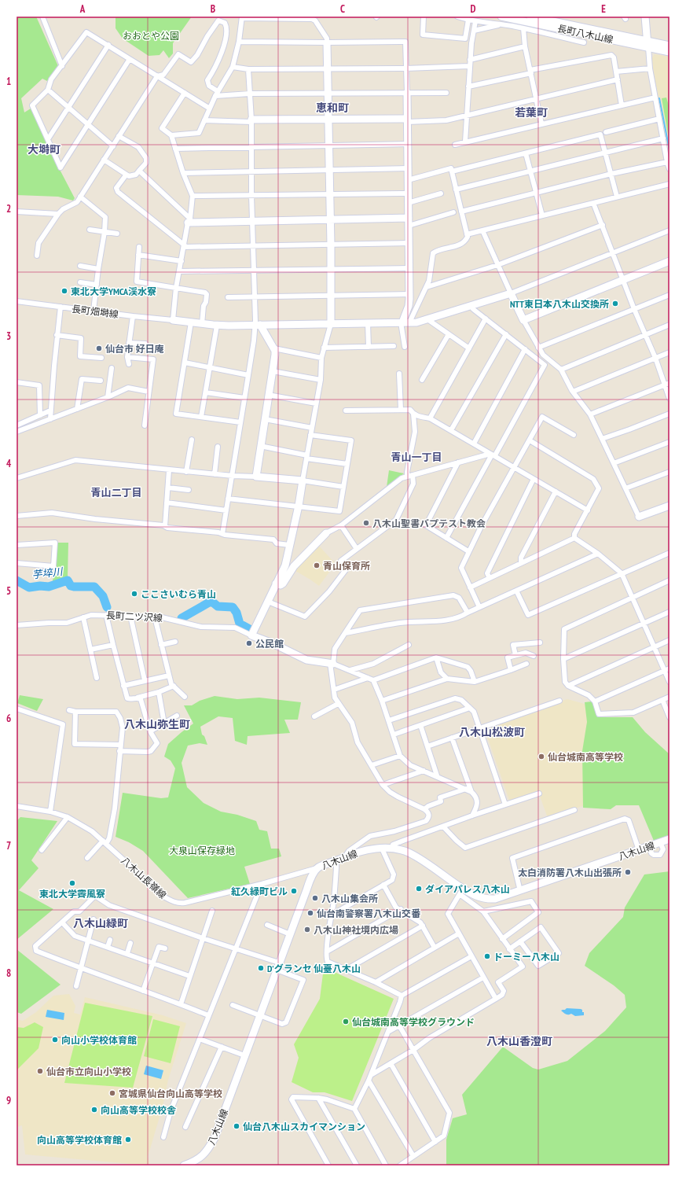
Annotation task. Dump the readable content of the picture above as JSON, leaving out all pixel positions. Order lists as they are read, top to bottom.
{
  "streets": {
    "street": [
      "長町八木山線",
      "長町畑塒線",
      "長町二ツ沢線",
      "八木山線",
      "八木山長嶺線"
    ]
  },
  "crossings": [
    ["八木山線", "八木山長嶺線"]
  ],
  "districts": [
    "恵和町",
    "若葉町",
    "大塒町",
    "青山一丁目",
    "青山二丁目",
    "八木山弥生町",
    "八木山松波町",
    "八木山緑町",
    "八木山香澄町"
  ],
  "water": ["芋埣川"],
  "parks": ["おおとや公園", "大泉山保存緑地"],
  "places": [
    "東北大学YMCA渓水寮",
    "NTT東日本八木山交換所",
    "仙台市 好日庵",
    "八木山聖書バプテスト教会",
    "青山保育所",
    "ここさいむら青山",
    "公民館",
    "仙台城南高等学校",
    "太白消防署八木山出張所",
    "東北大学霽風寮",
    "ダイアパレス八木山",
    "紅久緑町ビル",
    "八木山集会所",
    "仙台南警察署八木山交番",
    "八木山神社境内広場",
    "ドーミー八木山",
    "D'グランセ 仙臺八木山",
    "仙台城南高等学校グラウンド",
    "向山小学校体育館",
    "仙台市立向山小学校",
    "宮城県仙台向山高等学校",
    "向山高等学校校舎",
    "仙台八木山スカイマンション",
    "向山高等学校体育館"
  ],
  "grid": {
    "columns": [
      "A",
      "B",
      "C",
      "D",
      "E"
    ],
    "rows": [
      "1",
      "2",
      "3",
      "4",
      "5",
      "6",
      "7",
      "8",
      "9"
    ]
  }
}
